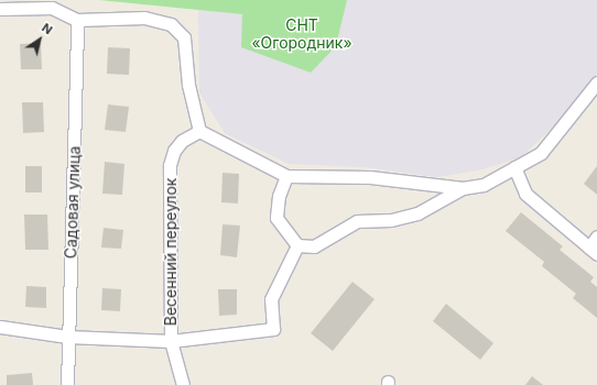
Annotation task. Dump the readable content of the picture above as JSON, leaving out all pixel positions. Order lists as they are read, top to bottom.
{
  "streets": {
    "street": ["Садовая улица", "Весенний переулок"]
  },
  "parks": ["СНТ «Огородник»"],
  "north": "top right"
}
